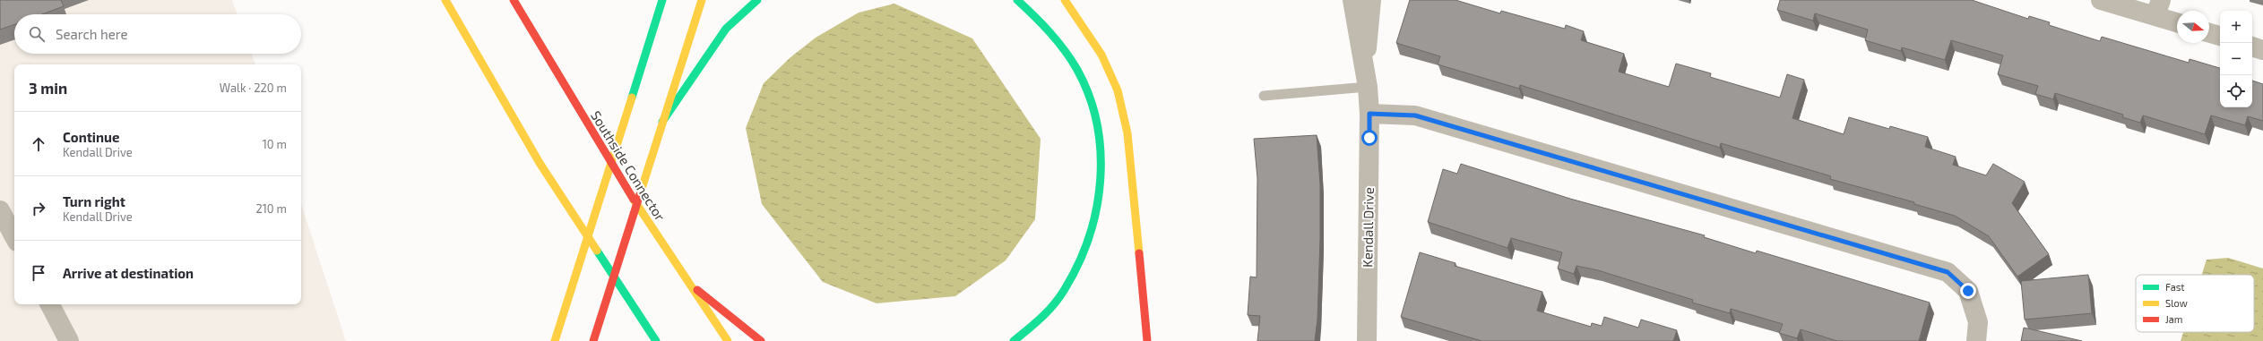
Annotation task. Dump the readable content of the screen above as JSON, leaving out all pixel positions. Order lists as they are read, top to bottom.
{
  "streets": {
    "main road": ["Southside Connector"],
    "street": ["Kendall Drive"]
  },
  "legend": ["Fast", "Slow", "Jam"],
  "north": "right",
  "page": {
    "map_buttons": ["+", "−"],
    "search": "Search here",
    "heading": ["3 min", "Walk · 220 m"],
    "list": [
      ["Continue", "Kendall Drive", "10 m"],
      ["Turn right", "Kendall Drive", "210 m"],
      "Arrive at destination"
    ]
  }
}
